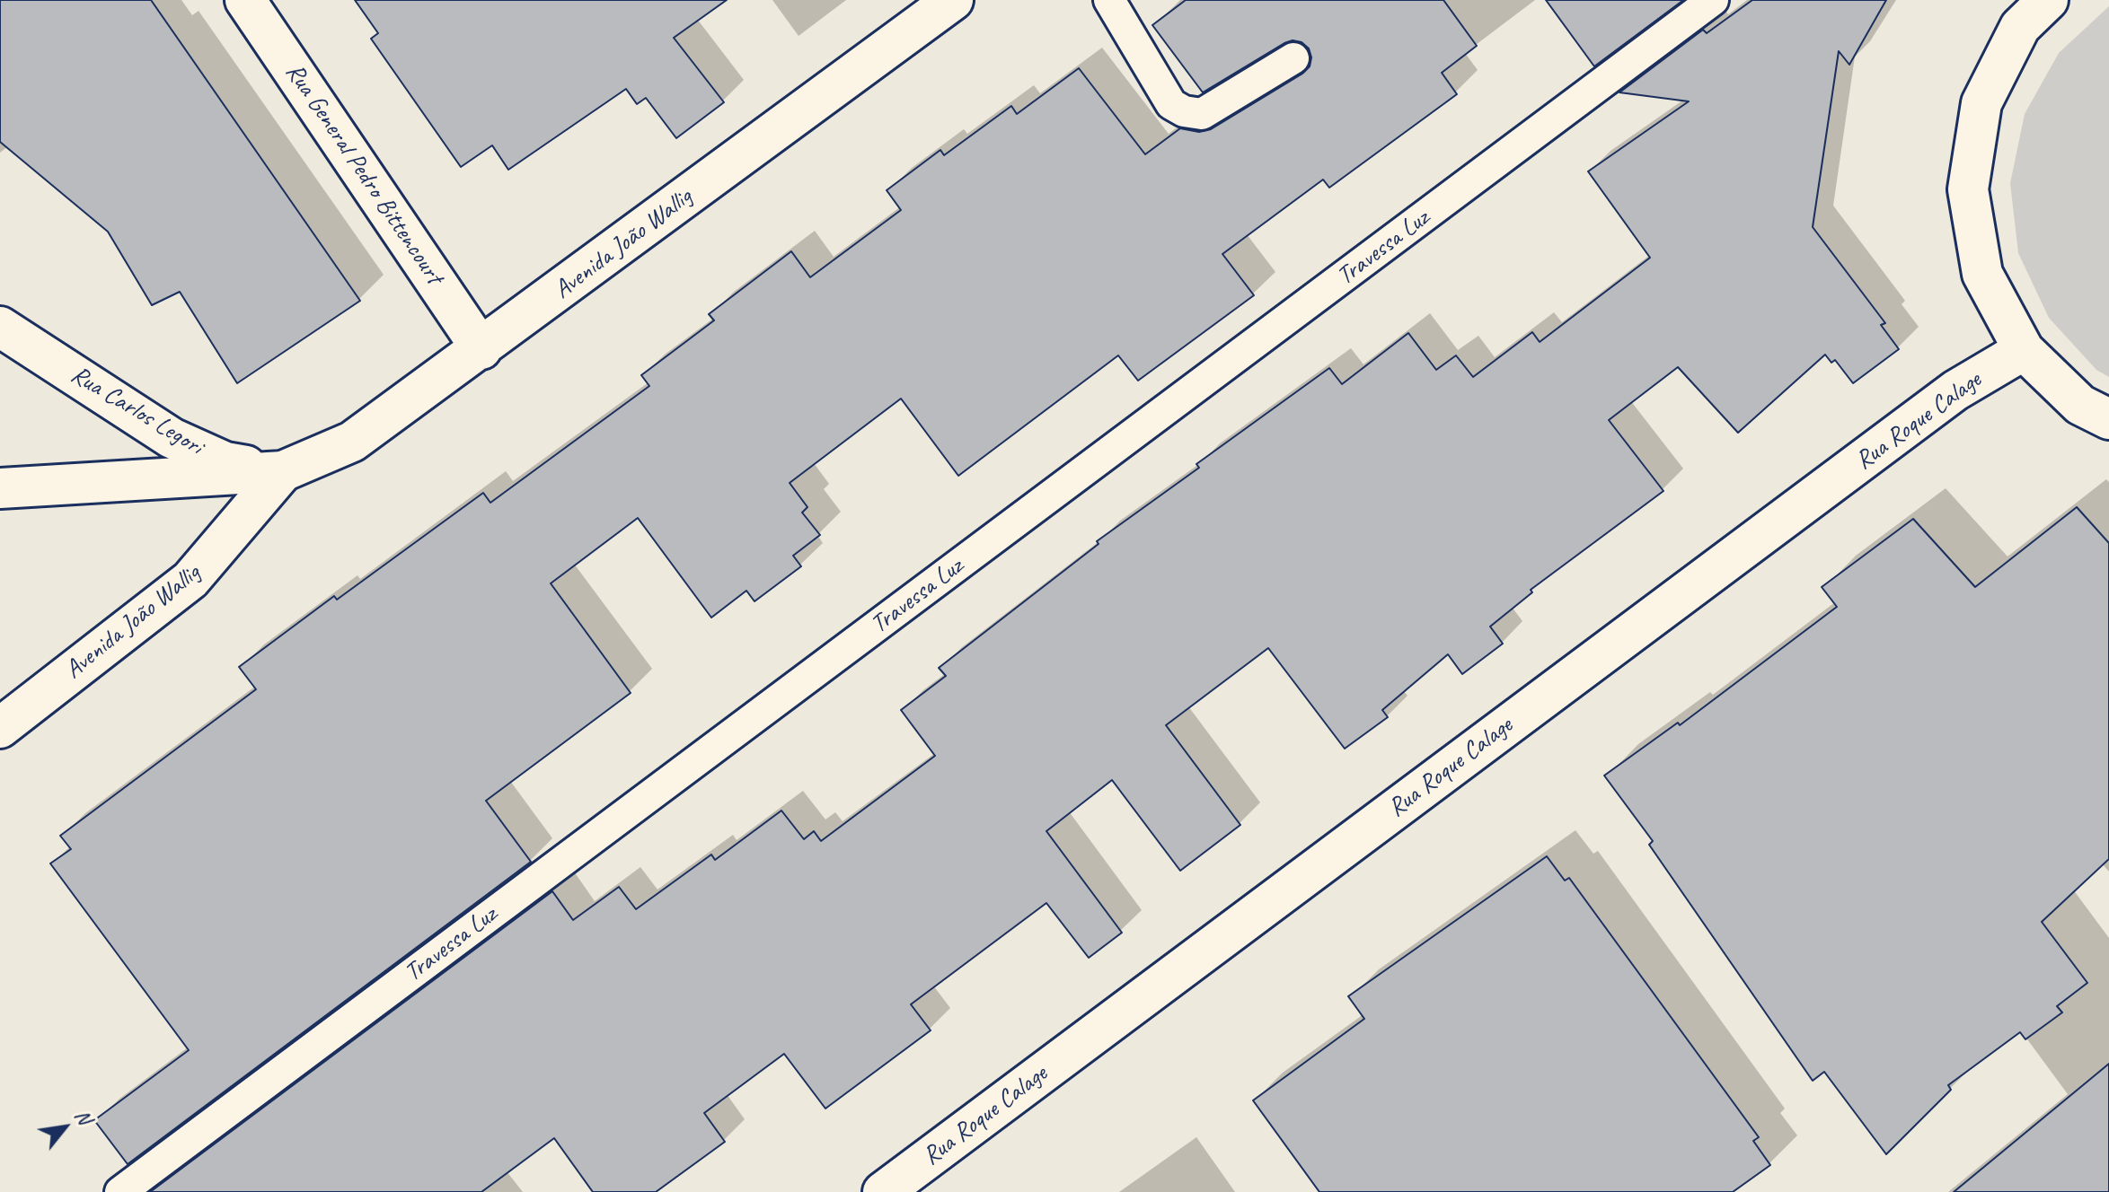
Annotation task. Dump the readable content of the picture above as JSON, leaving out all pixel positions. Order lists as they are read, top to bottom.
{
  "streets": {
    "street": [
      "Rua General Pedro Bittencourt",
      "Avenida João Wallig",
      "Rua Carlos Legori",
      "Rua Roque Calage"
    ],
    "lane": ["Travessa Luz"]
  },
  "crossings": [
    ["Rua General Pedro Bittencourt", "Avenida João Wallig"],
    ["Avenida João Wallig", "Rua Carlos Legori"]
  ],
  "north": "top right"
}
